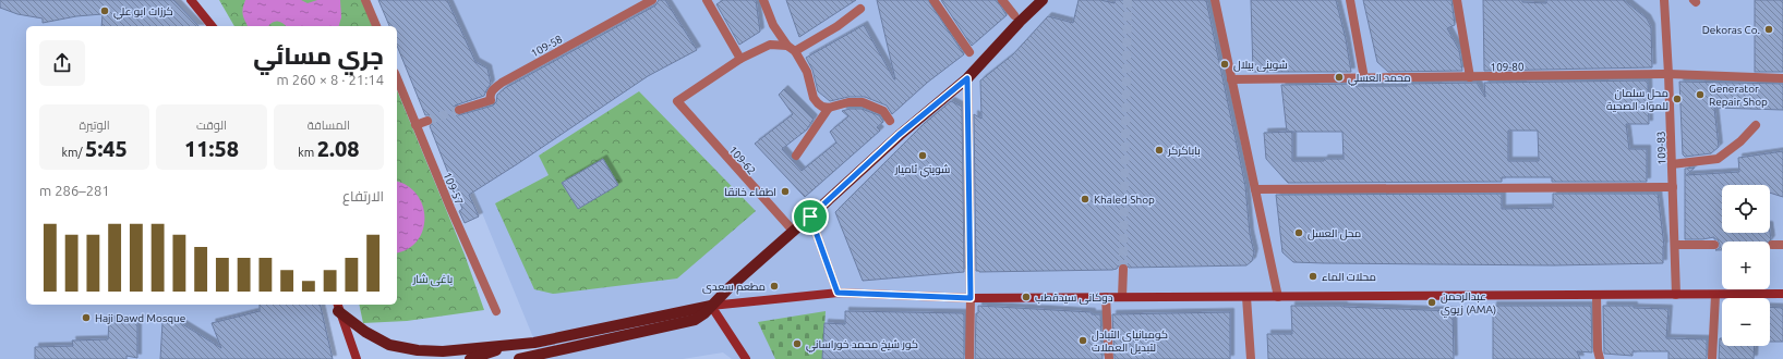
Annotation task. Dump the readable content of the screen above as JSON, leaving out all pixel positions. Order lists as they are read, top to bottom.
{
  "streets": {
    "street": [
      "109-58",
      "109-80",
      "109-83",
      "109-62",
      "109-57"
    ]
  },
  "crossings": [
    ["109-80", "109-83"]
  ],
  "parks": ["باغی شار"],
  "places": [
    "كرزات ابو علي",
    "Dekoras Co.",
    "شوینی بیلال",
    "محمد العسلي",
    "Generator Repair Shop",
    "محل سلمان للمواد الصحية",
    "باباكركر",
    "شويني ئامیار",
    "اطفاء خانقا",
    "Khaled Shop",
    "محل العسل",
    "محلات الماء",
    "مطعم سعدى",
    "دوکانی سیدقطب",
    "عبدالرحمن زيوي (AMA)",
    "Haji Dawd Mosque",
    "كومبانياى التبادل لتبديل العملات",
    "كور شيخ محمد خوراساني"
  ],
  "page": {
    "heading": ["جري مسائي", "21:14 · 8 × 260 m"],
    "stats": [
      ["المسافة", "2.08 km"],
      ["الوقت", "11:58"],
      ["الوتيرة", "5:45 /km"]
    ],
    "chart": ["الارتفاع", "281–286 m"],
    "map_buttons": ["+", "−"]
  }
}
